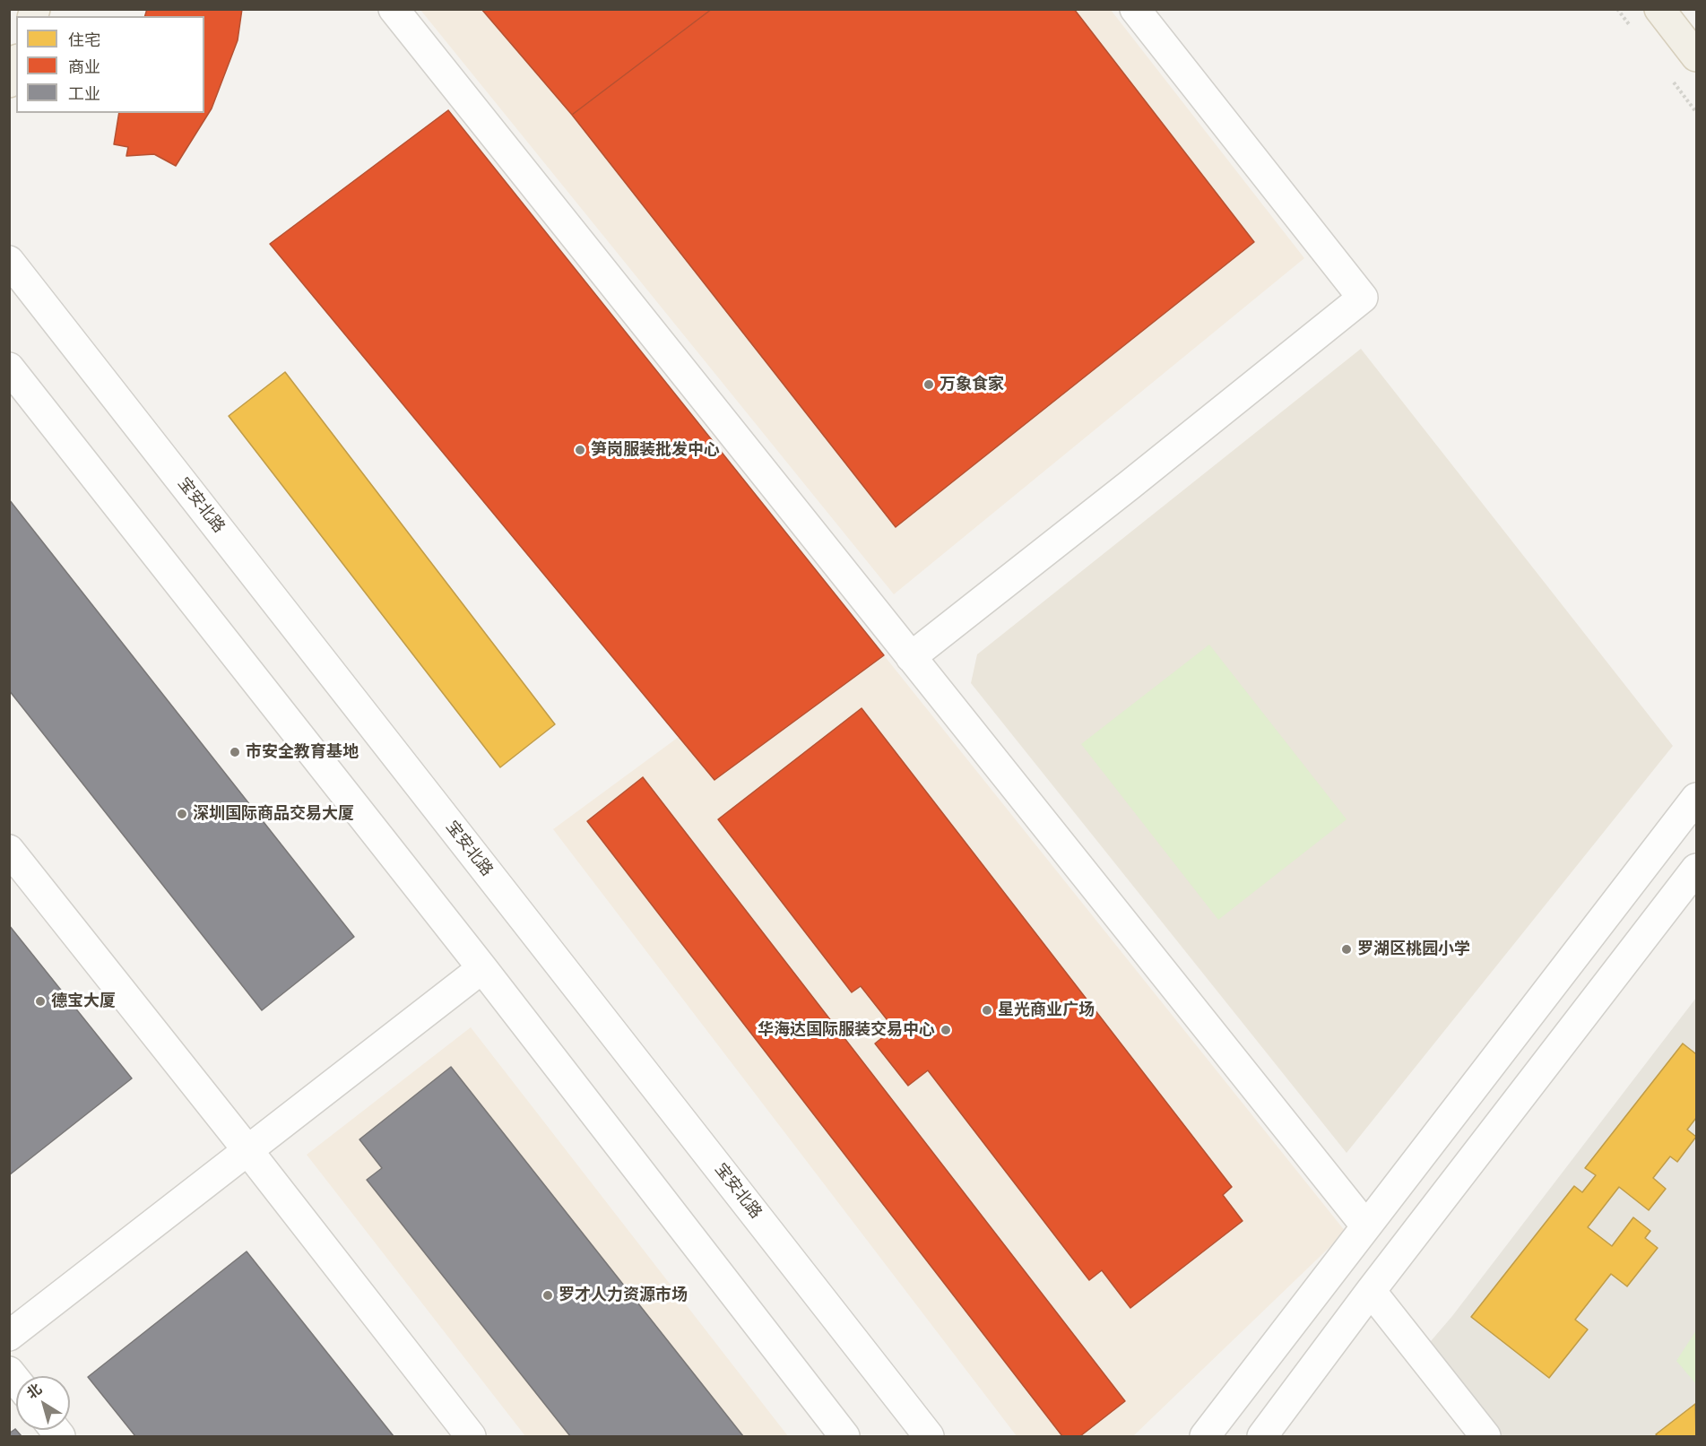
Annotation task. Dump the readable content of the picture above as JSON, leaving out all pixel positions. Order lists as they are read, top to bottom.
{
  "streets": {
    "street": ["宝安北路"]
  },
  "places": [
    "万象食家",
    "笋岗服装批发中心",
    "市安全教育基地",
    "深圳国际商品交易大厦",
    "罗湖区桃园小学",
    "德宝大厦",
    "星光商业广场",
    "华海达国际服装交易中心",
    "罗才人力资源市场"
  ],
  "legend": ["住宅", "商业", "工业"],
  "north": "top left"
}
